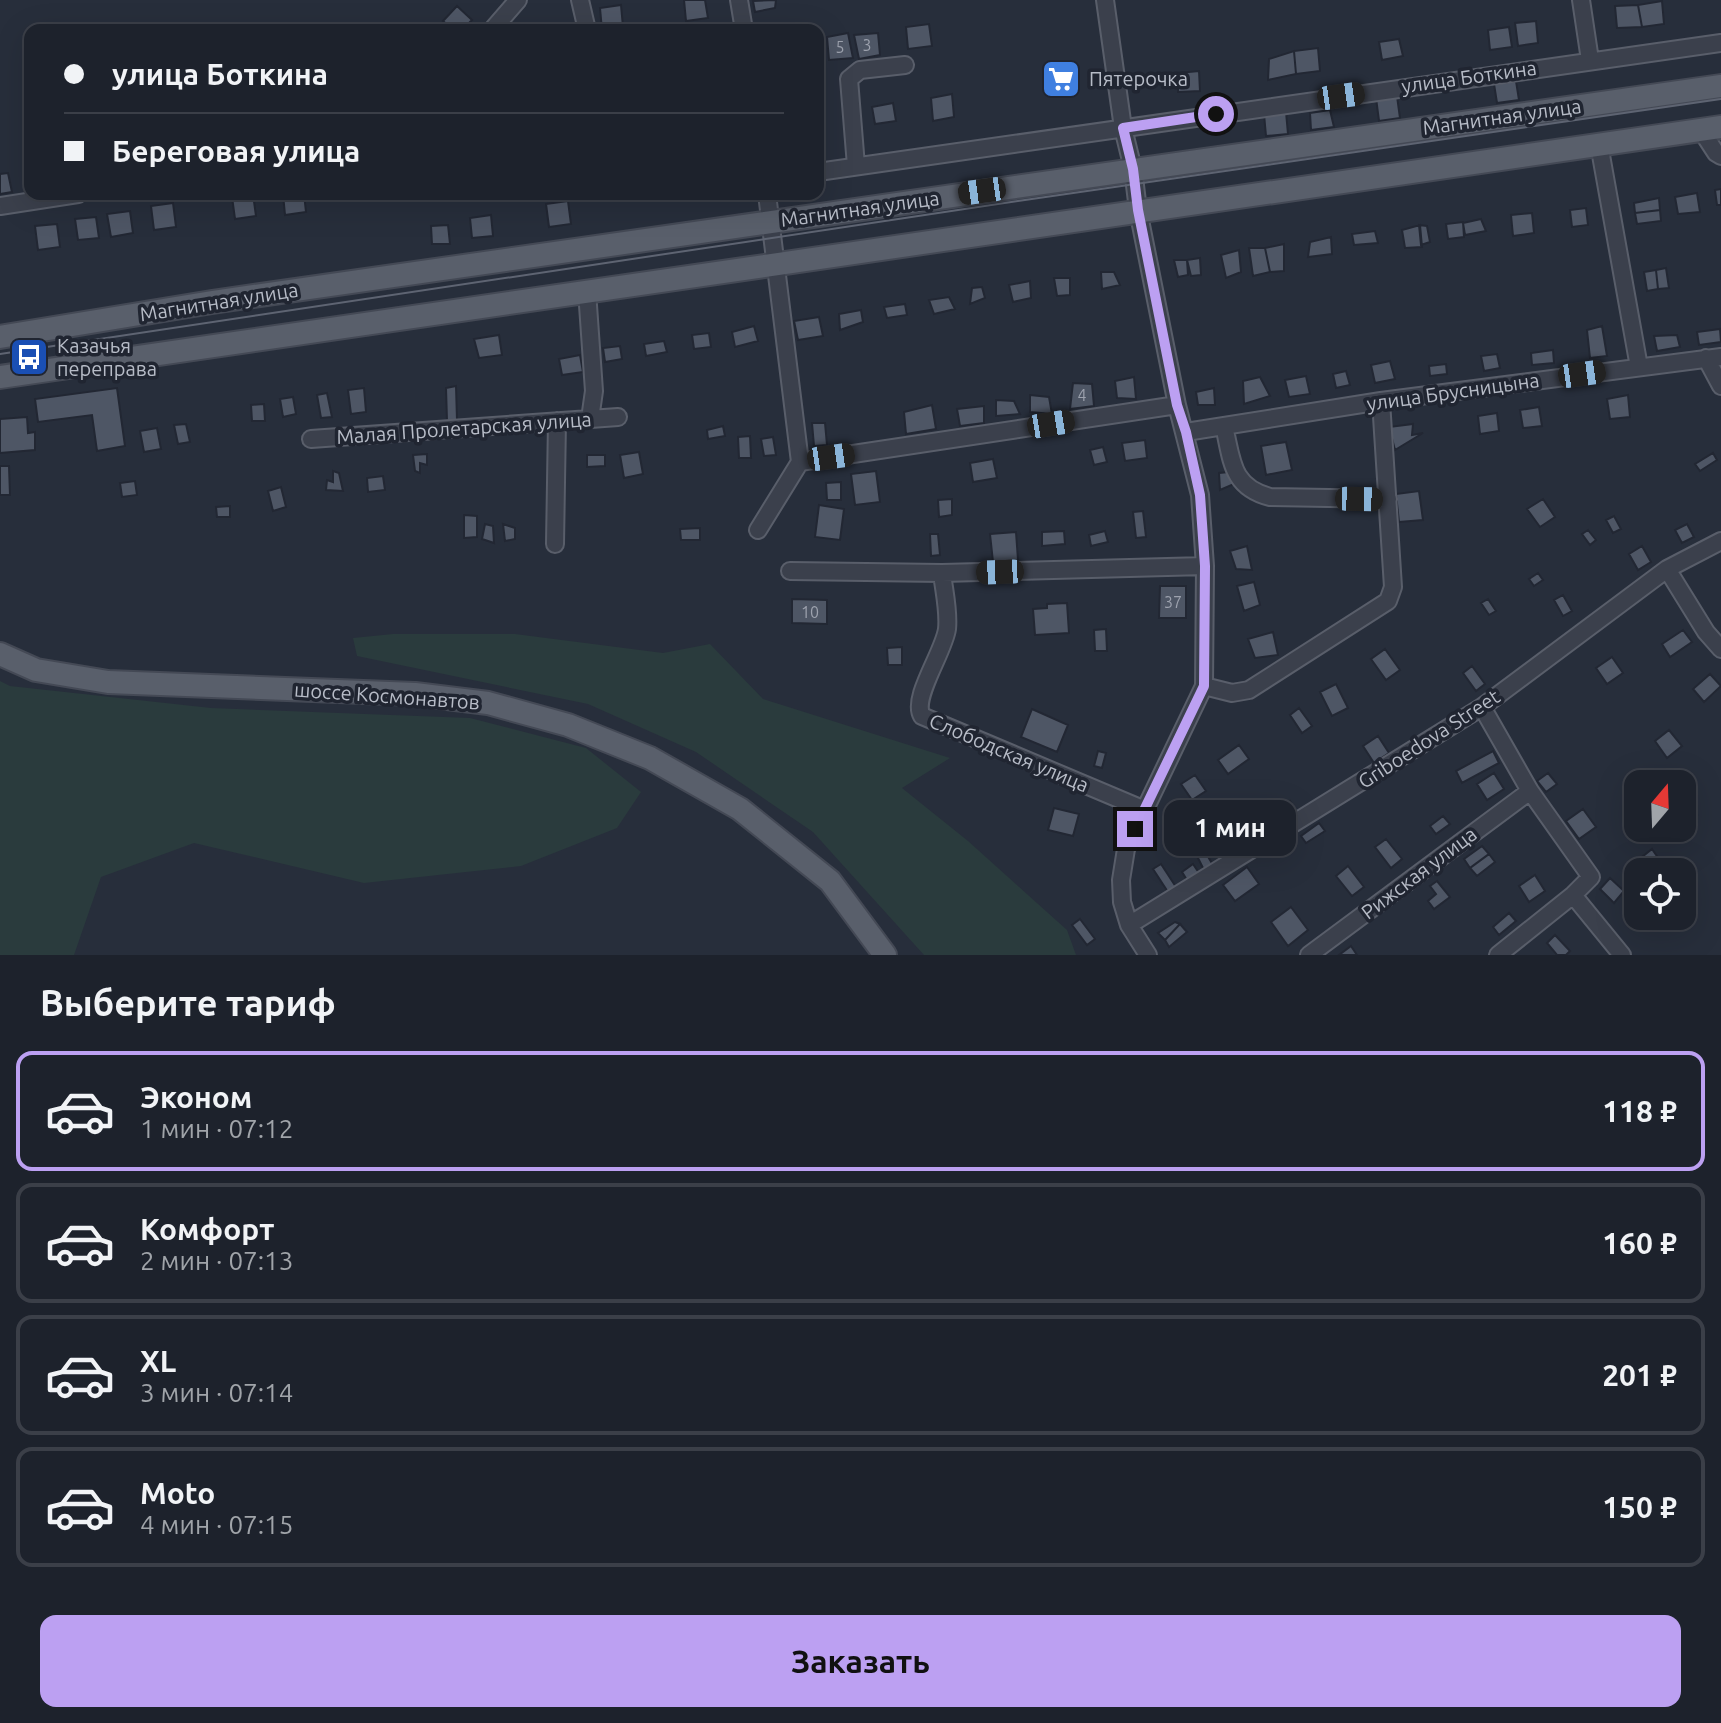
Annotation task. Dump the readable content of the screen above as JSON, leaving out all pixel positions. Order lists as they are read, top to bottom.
{
  "streets": {
    "main road": ["Магнитная улица", "шоссе Космонавтов"],
    "street": [
      "улица Боткина",
      "улица Брусницына",
      "Малая Пролетарская улица",
      "Griboedova Street",
      "Слободская улица",
      "Рижская улица"
    ]
  },
  "places": {
    "supermarket": ["Пятерочка"],
    "bus stop": ["Казачья переправа"]
  },
  "house_numbers": [
    "3",
    "5",
    "4",
    "37",
    "10"
  ],
  "north": "top",
  "page": {
    "banner": ["улица Боткина", "Береговая улица"],
    "bubble": "1 мин",
    "heading": "Выберите тариф",
    "list": [
      {
        "name": "Эконом",
        "note": "1 мин · 07:12",
        "value": "118 ₽"
      },
      {
        "name": "Комфорт",
        "note": "2 мин · 07:13",
        "value": "160 ₽"
      },
      {
        "name": "XL",
        "note": "3 мин · 07:14",
        "value": "201 ₽"
      },
      {
        "name": "Moto",
        "note": "4 мин · 07:15",
        "value": "150 ₽"
      }
    ],
    "buttons": "Заказать"
  }
}
